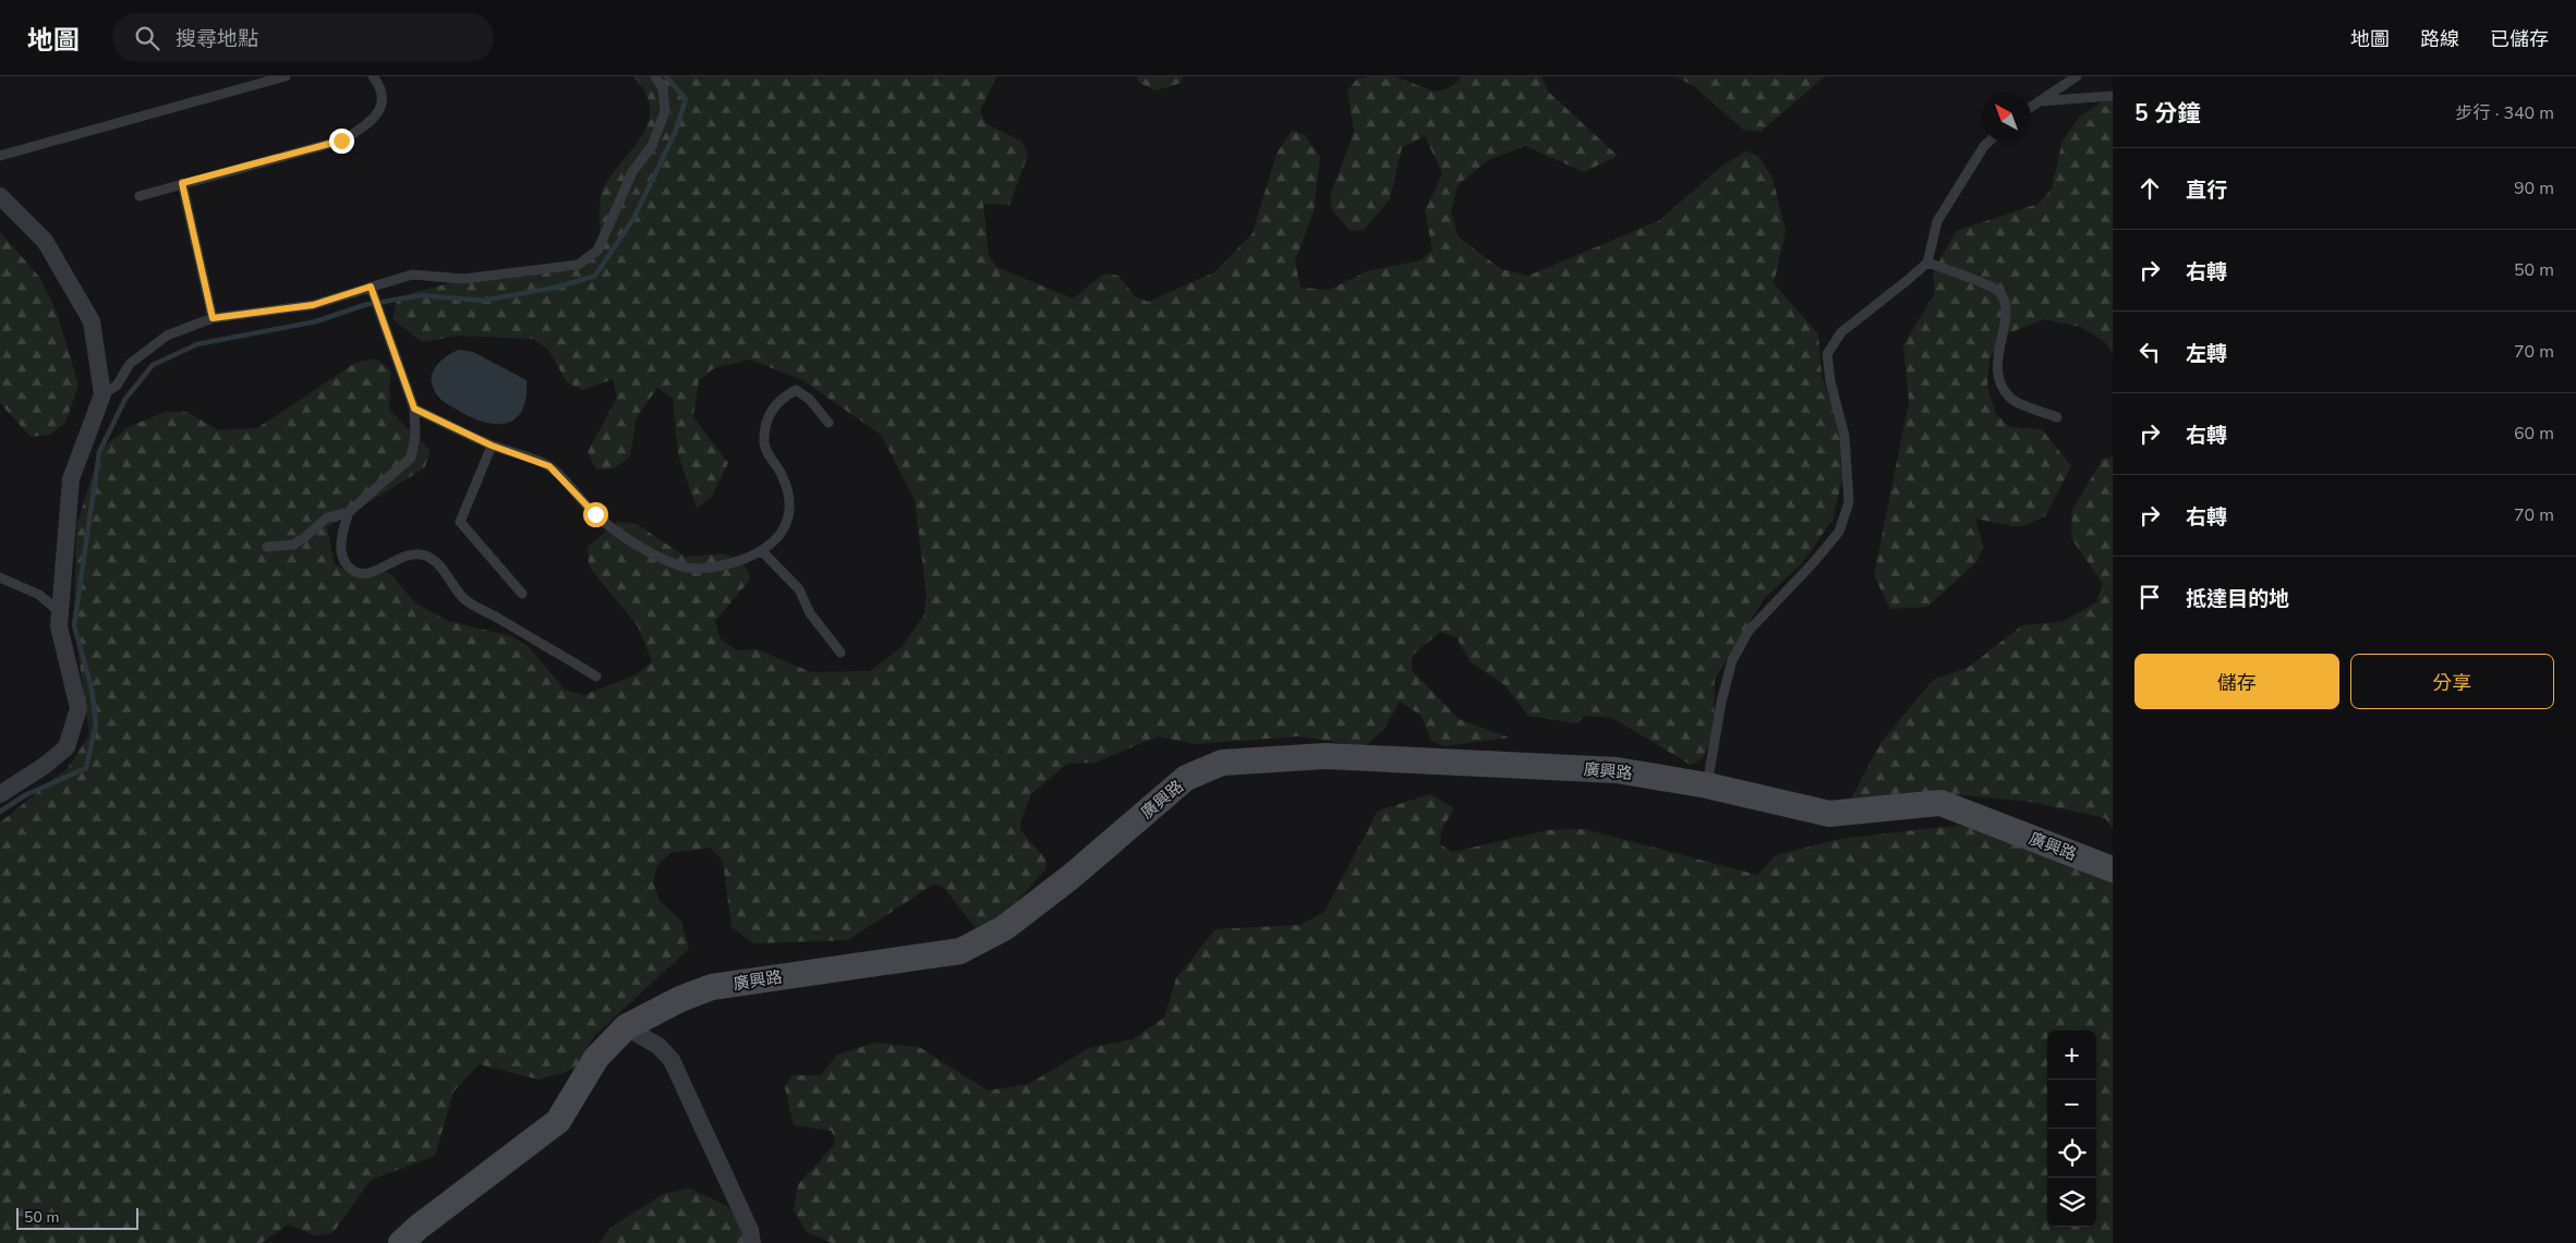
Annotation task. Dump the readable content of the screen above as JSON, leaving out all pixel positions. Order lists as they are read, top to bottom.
{
  "streets": {
    "street": ["廣興路"]
  },
  "scale_bar": "50 m",
  "north": "top left",
  "page": {
    "header": "地圖",
    "search": "搜尋地點",
    "nav": ["地圖", "路線", "已儲存"],
    "heading": ["5 分鐘", "步行 · 340 m"],
    "list": [
      ["直行", "90 m"],
      ["右轉", "50 m"],
      ["左轉", "70 m"],
      ["右轉", "60 m"],
      ["右轉", "70 m"],
      "抵達目的地"
    ],
    "buttons": ["儲存", "分享"],
    "map_buttons": ["+", "−"],
    "scale": "50 m"
  }
}
